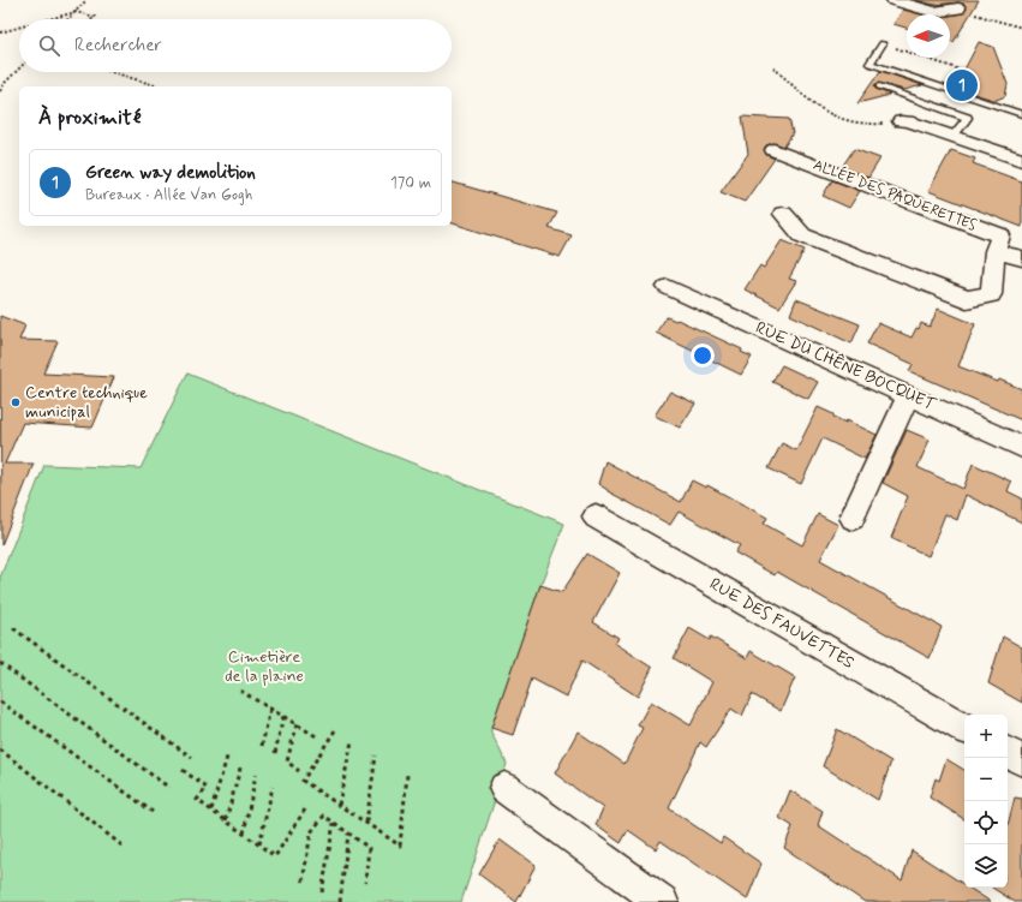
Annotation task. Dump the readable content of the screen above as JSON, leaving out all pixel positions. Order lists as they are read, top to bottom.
{
  "streets": {
    "street": ["ALLÉE DES PAQUERETTES", "RUE DU CHÊNE BOCQUET", "RUE DES FAUVETTES"]
  },
  "parks": ["Cimetière de la plaine"],
  "places": ["Centre technique municipal"],
  "north": "left",
  "page": {
    "search": "Rechercher",
    "pins": "1",
    "heading": "À proximité",
    "list": [
      {
        "mark": "1",
        "name": "Green way demolition",
        "note": "Bureaux · Allée Van Gogh",
        "value": "170 m"
      }
    ],
    "map_buttons": ["+", "−"]
  }
}
